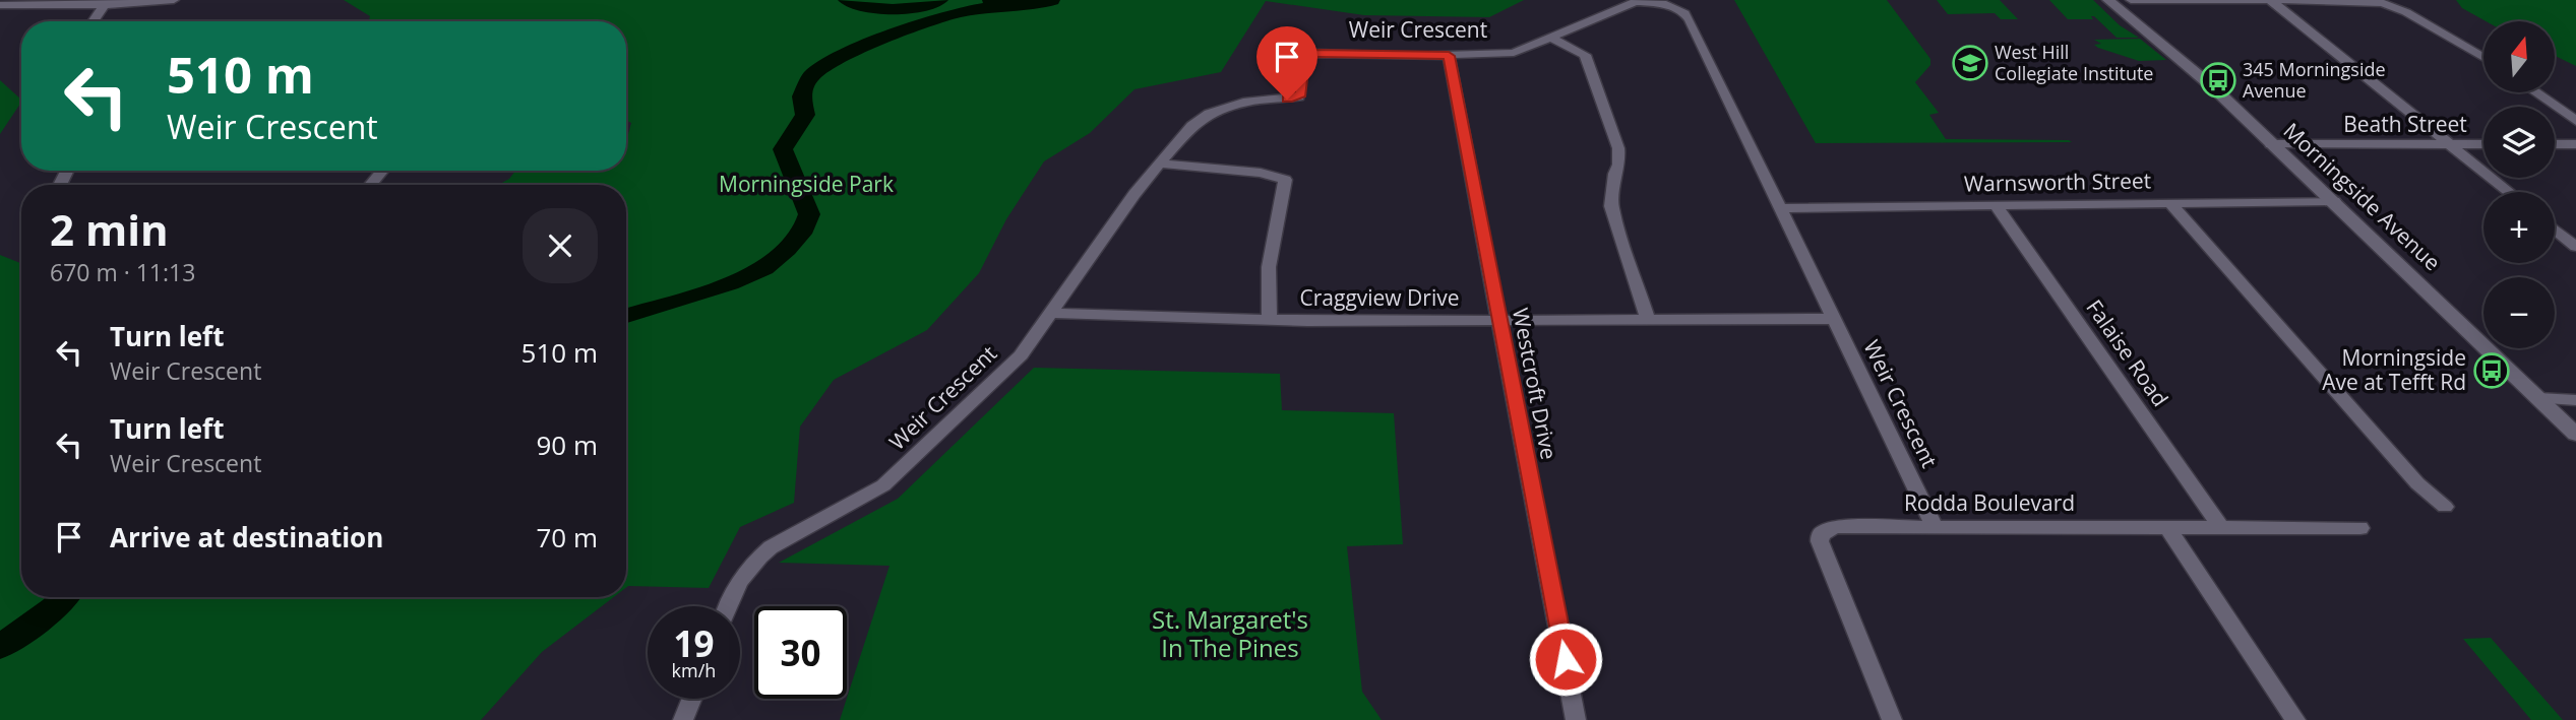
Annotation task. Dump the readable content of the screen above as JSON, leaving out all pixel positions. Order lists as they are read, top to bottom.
{
  "streets": {
    "main road": ["Morningside Avenue"],
    "street": [
      "Weir Crescent",
      "Beath Street",
      "Warnsworth Street",
      "Craggview Drive",
      "Falaise Road",
      "Westcroft Drive",
      "Rodda Boulevard"
    ]
  },
  "crossings": [
    ["Weir Crescent", "Warnsworth Street"],
    ["Weir Crescent", "Craggview Drive"],
    ["Weir Crescent", "Westcroft Drive"],
    ["Weir Crescent", "Rodda Boulevard"],
    ["Beath Street", "Morningside Avenue"],
    ["Warnsworth Street", "Morningside Avenue"],
    ["Warnsworth Street", "Falaise Road"],
    ["Craggview Drive", "Westcroft Drive"],
    ["Falaise Road", "Rodda Boulevard"]
  ],
  "parks": ["Morningside Park", "St. Margaret's In The Pines"],
  "places": {
    "school or university": ["West Hill Collegiate Institute"],
    "bus stop": ["345 Morningside Avenue", "Morningside Ave at Tefft Rd"]
  },
  "north": "top",
  "page": {
    "map_buttons": ["+", "−"],
    "turn": ["510 m", "Weir Crescent"],
    "heading": ["2 min", "670 m · 11:13"],
    "list": [
      {
        "name": "Turn left",
        "note": "Weir Crescent",
        "value": "510 m"
      },
      {
        "name": "Turn left",
        "note": "Weir Crescent",
        "value": "90 m"
      },
      {
        "name": "Arrive at destination",
        "value": "70 m"
      }
    ],
    "speed": "19 km/h",
    "limit": "30"
  }
}
